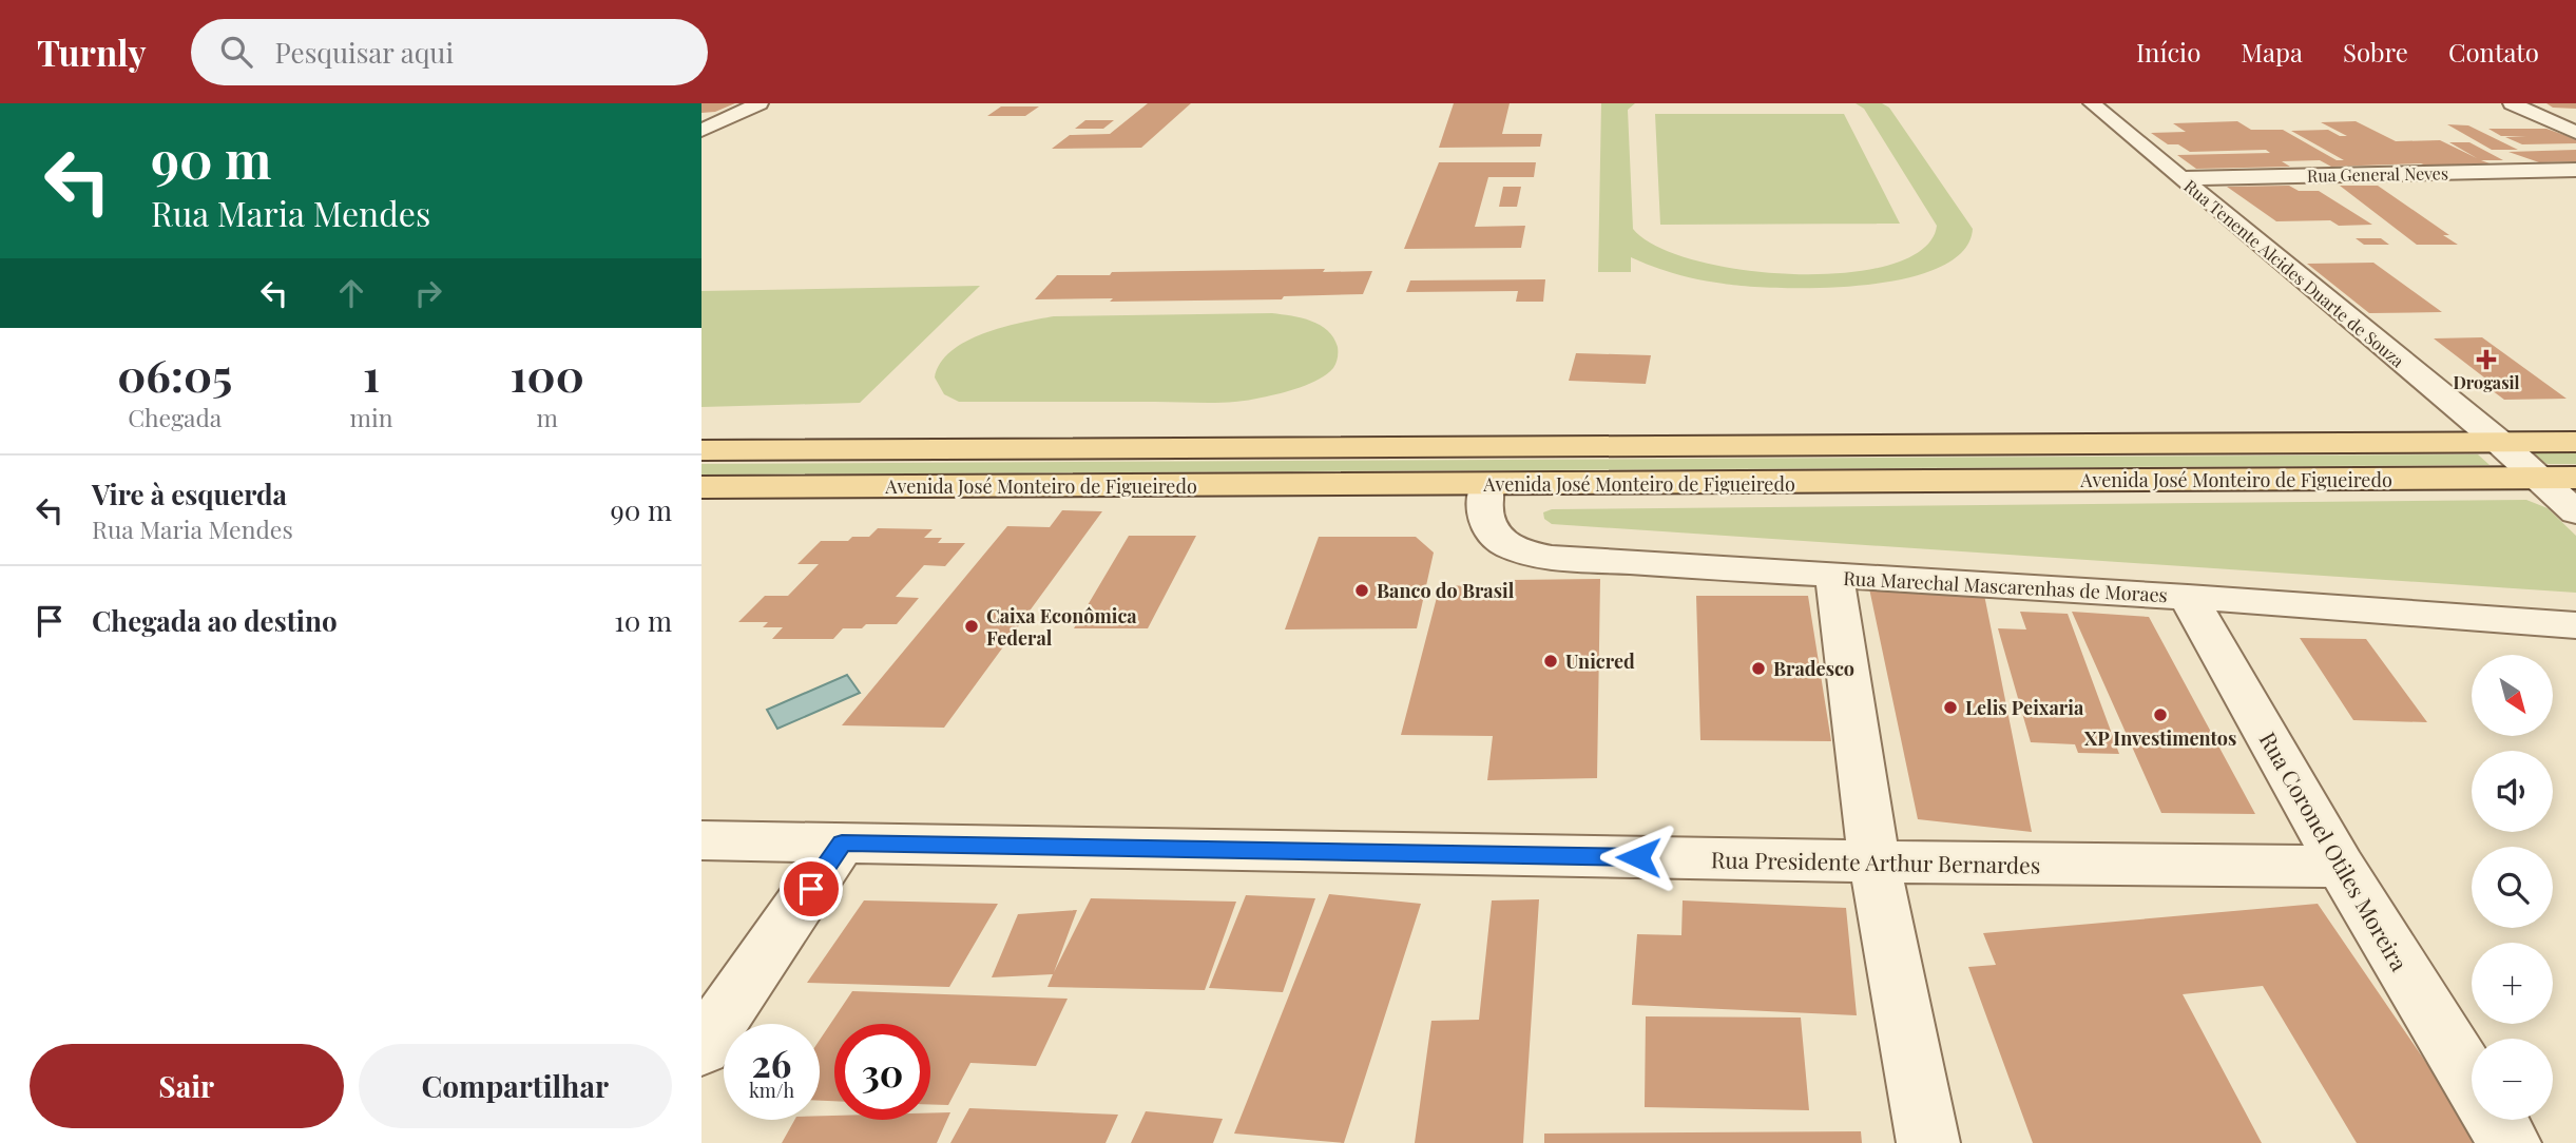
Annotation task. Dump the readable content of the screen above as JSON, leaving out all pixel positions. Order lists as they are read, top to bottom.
{
  "streets": {
    "main road": ["Avenida José Monteiro de Figueiredo"],
    "street": [
      "Rua General Neves",
      "Rua Tenente Alcides Duarte de Souza",
      "Rua Marechal Mascarenhas de Moraes",
      "Rua Coronel Otiles Moreira",
      "Rua Presidente Arthur Bernardes"
    ]
  },
  "crossings": [
    ["Rua General Neves", "Rua Tenente Alcides Duarte de Souza"],
    ["Rua Tenente Alcides Duarte de Souza", "Avenida José Monteiro de Figueiredo"],
    ["Avenida José Monteiro de Figueiredo", "Rua Marechal Mascarenhas de Moraes"],
    ["Rua Marechal Mascarenhas de Moraes", "Rua Coronel Otiles Moreira"],
    ["Rua Coronel Otiles Moreira", "Rua Presidente Arthur Bernardes"]
  ],
  "places": {
    "health": ["Drogasil"],
    "other": [
      "Banco do Brasil",
      "Caixa Econômica Federal",
      "Unicred",
      "Bradesco",
      "Lelis Peixaria",
      "XP Investimentos"
    ]
  },
  "north": "bottom right",
  "page": {
    "header": "Turnly",
    "search": "Pesquisar aqui",
    "nav": [
      "Início",
      "Mapa",
      "Sobre",
      "Contato"
    ],
    "turn": ["90 m", "Rua Maria Mendes"],
    "eta": [
      "06:05",
      "Chegada",
      "1",
      "min",
      "100",
      "m"
    ],
    "list": [
      {
        "name": "Vire à esquerda",
        "note": "Rua Maria Mendes",
        "value": "90 m"
      },
      {
        "name": "Chegada ao destino",
        "value": "10 m"
      }
    ],
    "map_buttons": ["+", "−"],
    "speed": "26 km/h",
    "limit": "30",
    "buttons": ["Sair", "Compartilhar"]
  }
}
